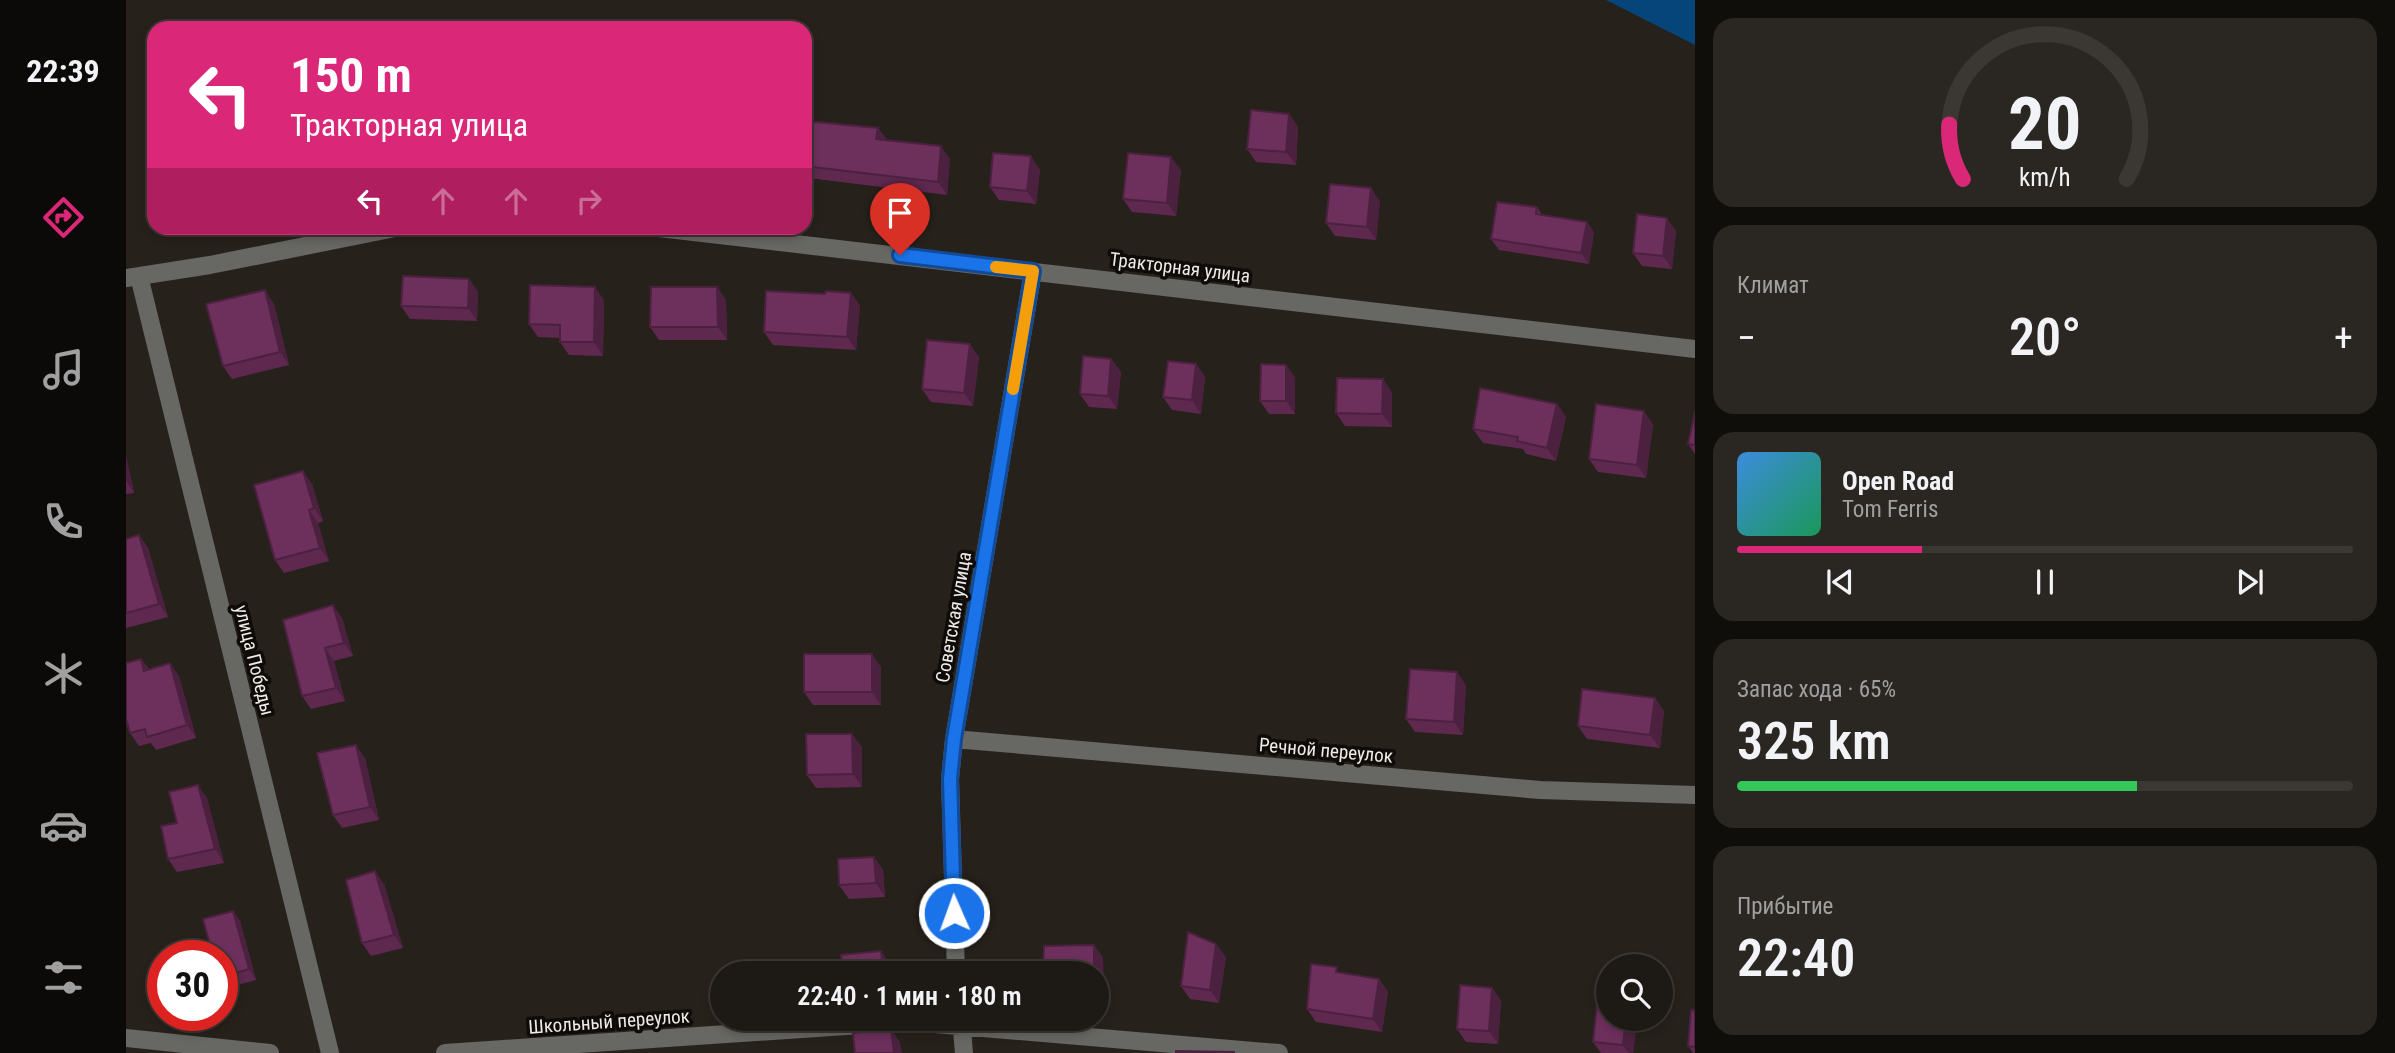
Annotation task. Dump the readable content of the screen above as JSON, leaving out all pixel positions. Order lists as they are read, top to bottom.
{
  "streets": {
    "street": [
      "Тракторная улица",
      "Советская улица",
      "улица Победы",
      "Речной переулок",
      "Школьный переулок"
    ]
  },
  "crossings": [
    ["Тракторная улица", "Советская улица"],
    ["Советская улица", "Речной переулок"]
  ],
  "page": {
    "tabs": "22:39",
    "turn": ["150 m", "Тракторная улица"],
    "tile": [
      "Климат",
      ["Запас хода · 65%", "325 km"],
      ["Прибытие", "22:40"]
    ],
    "heat": ["−", "20°", "+"],
    "song": ["Open Road", "Tom Ferris"],
    "limit": "30",
    "trip": "22:40 · 1 мин · 180 m",
    "gauge": ["20", "km/h"]
  }
}
